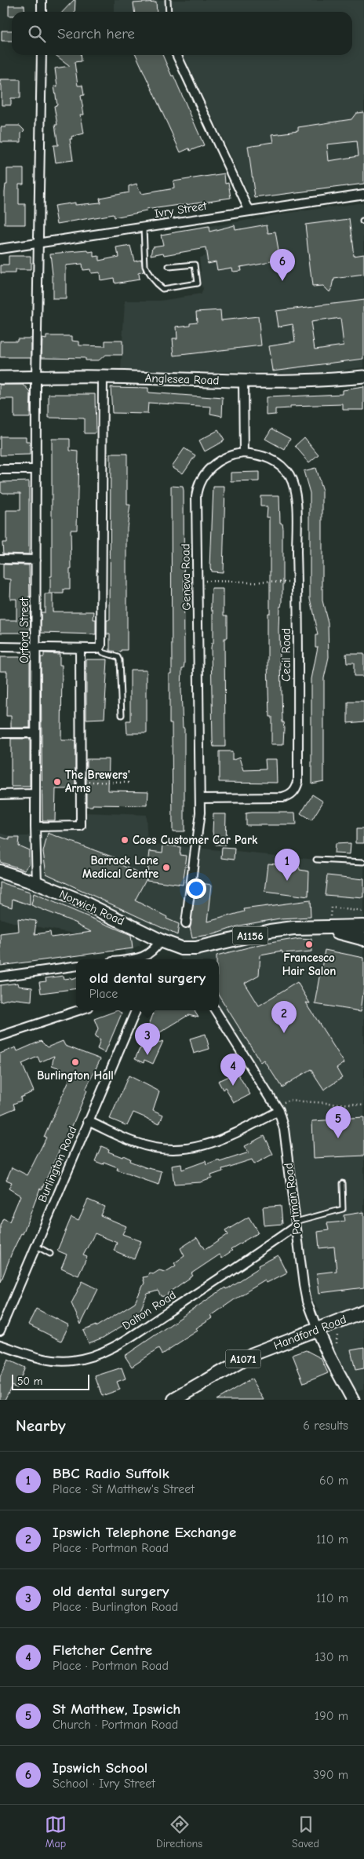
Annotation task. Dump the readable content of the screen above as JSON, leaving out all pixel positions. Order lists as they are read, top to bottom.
{
  "streets": {
    "main road": [
      "Norwich Road",
      "A1156",
      "Handford Road",
      "A1071"
    ],
    "street": [
      "Ivry Street",
      "Anglesea Road",
      "Geneva Road",
      "Orford Street",
      "Cecil Road",
      "Burlington Road",
      "Portman Road",
      "Dalton Road"
    ]
  },
  "crossings": [
    ["Ivry Street", "Orford Street"],
    ["Anglesea Road", "Orford Street"],
    ["Geneva Road", "Cecil Road"],
    ["Orford Street", "Norwich Road"],
    ["Portman Road", "Dalton Road"],
    ["Portman Road", "Handford Road"]
  ],
  "places": [
    "The Brewers' Arms",
    "Coes Customer Car Park",
    "Barrack Lane Medical Centre",
    "Francesco Hair Salon",
    "Burlington Hall"
  ],
  "scale_bar": "50 m",
  "page": {
    "search": "Search here",
    "pins": [
      "6",
      "1",
      "2",
      "3",
      "4",
      "5"
    ],
    "popup": ["old dental surgery", "Place"],
    "scale": "50 m",
    "heading": ["Nearby", "6 results"],
    "list": [
      {
        "mark": "1",
        "name": "BBC Radio Suffolk",
        "note": "Place · St Matthew's Street",
        "value": "60 m"
      },
      {
        "mark": "2",
        "name": "Ipswich Telephone Exchange",
        "note": "Place · Portman Road",
        "value": "110 m"
      },
      {
        "mark": "3",
        "name": "old dental surgery",
        "note": "Place · Burlington Road",
        "value": "110 m"
      },
      {
        "mark": "4",
        "name": "Fletcher Centre",
        "note": "Place · Portman Road",
        "value": "130 m"
      },
      {
        "mark": "5",
        "name": "St Matthew, Ipswich",
        "note": "Church · Portman Road",
        "value": "190 m"
      },
      {
        "mark": "6",
        "name": "Ipswich School",
        "note": "School · Ivry Street",
        "value": "390 m"
      }
    ],
    "nav": ["Map", "Directions", "Saved"]
  }
}
